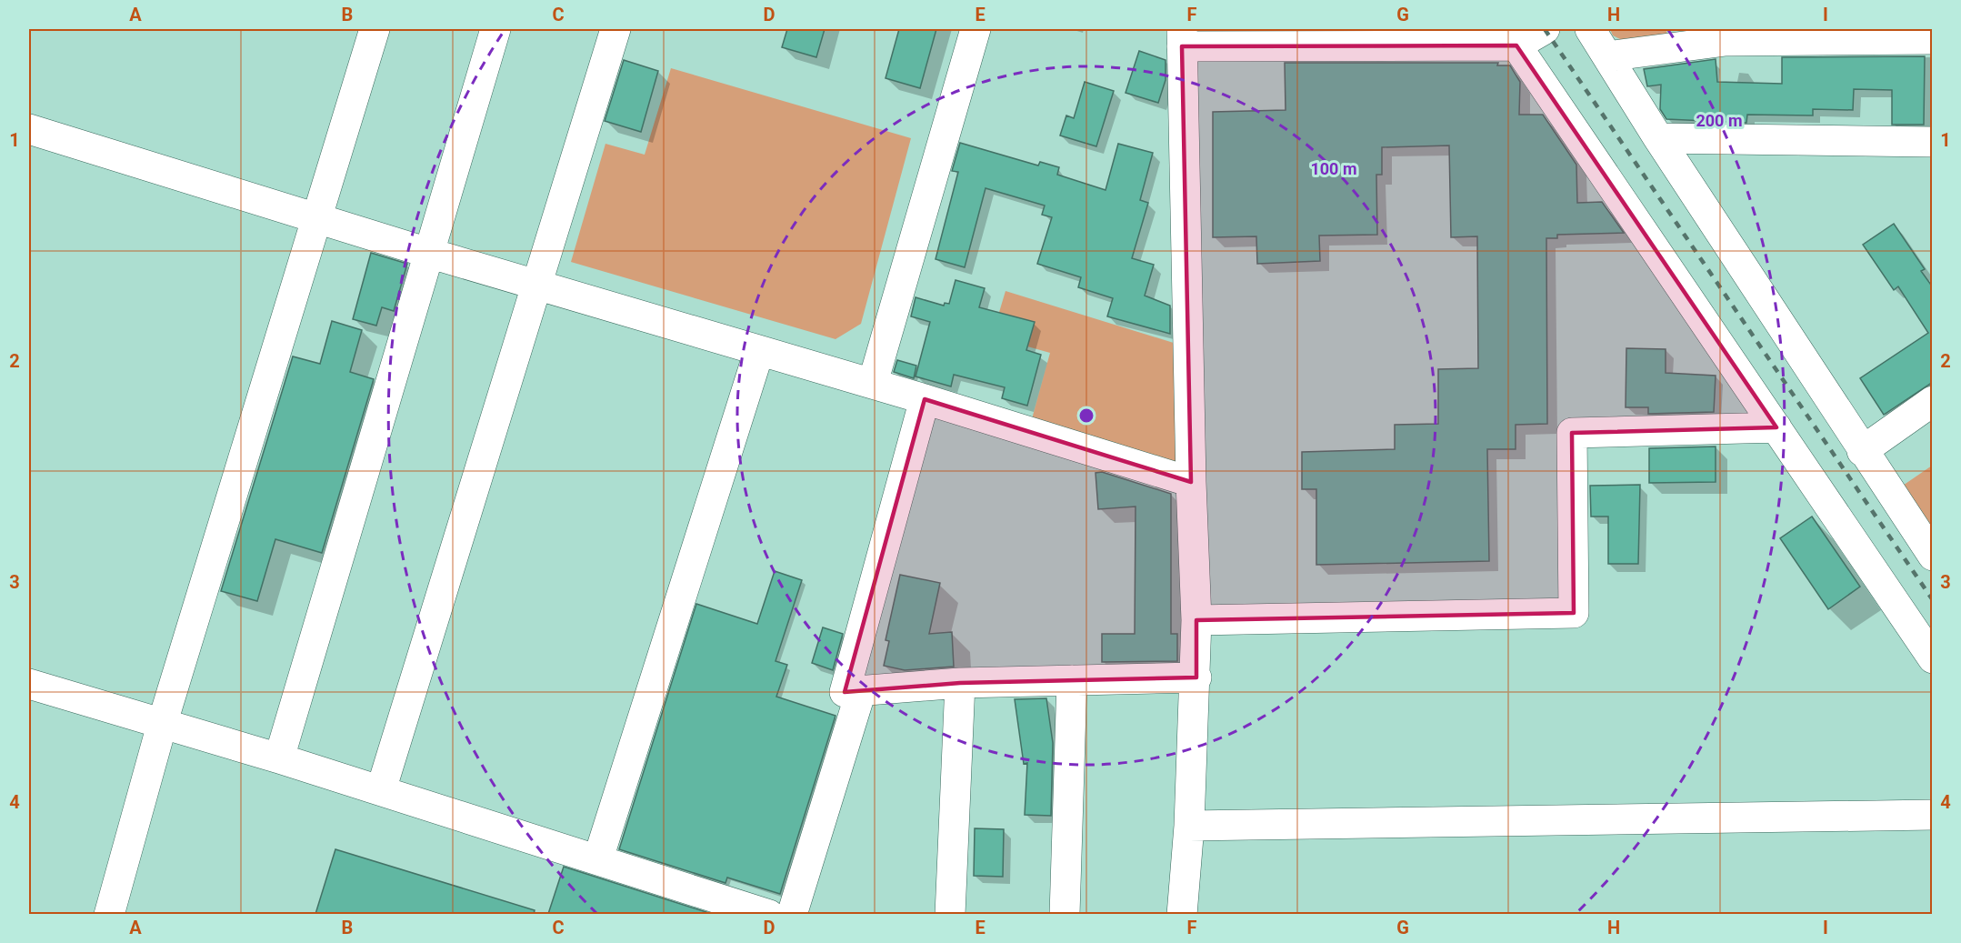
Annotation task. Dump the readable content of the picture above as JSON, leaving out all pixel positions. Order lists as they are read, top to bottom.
{
  "grid": {
    "columns": [
      "A",
      "B",
      "C",
      "D",
      "E",
      "F",
      "G",
      "H",
      "I"
    ],
    "rows": [
      "1",
      "2",
      "3",
      "4"
    ]
  },
  "rings": ["200 m", "100 m"]
}
